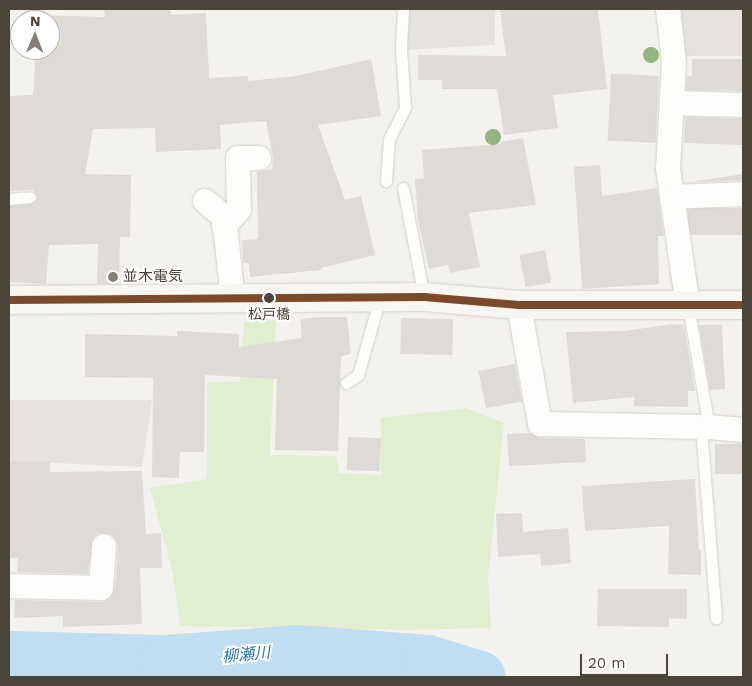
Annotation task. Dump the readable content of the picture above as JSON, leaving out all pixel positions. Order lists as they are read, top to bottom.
{
  "water": ["柳瀬川"],
  "places": ["並木電気", "松戸橋"],
  "scale_bar": "20 m",
  "north": "top"
}
